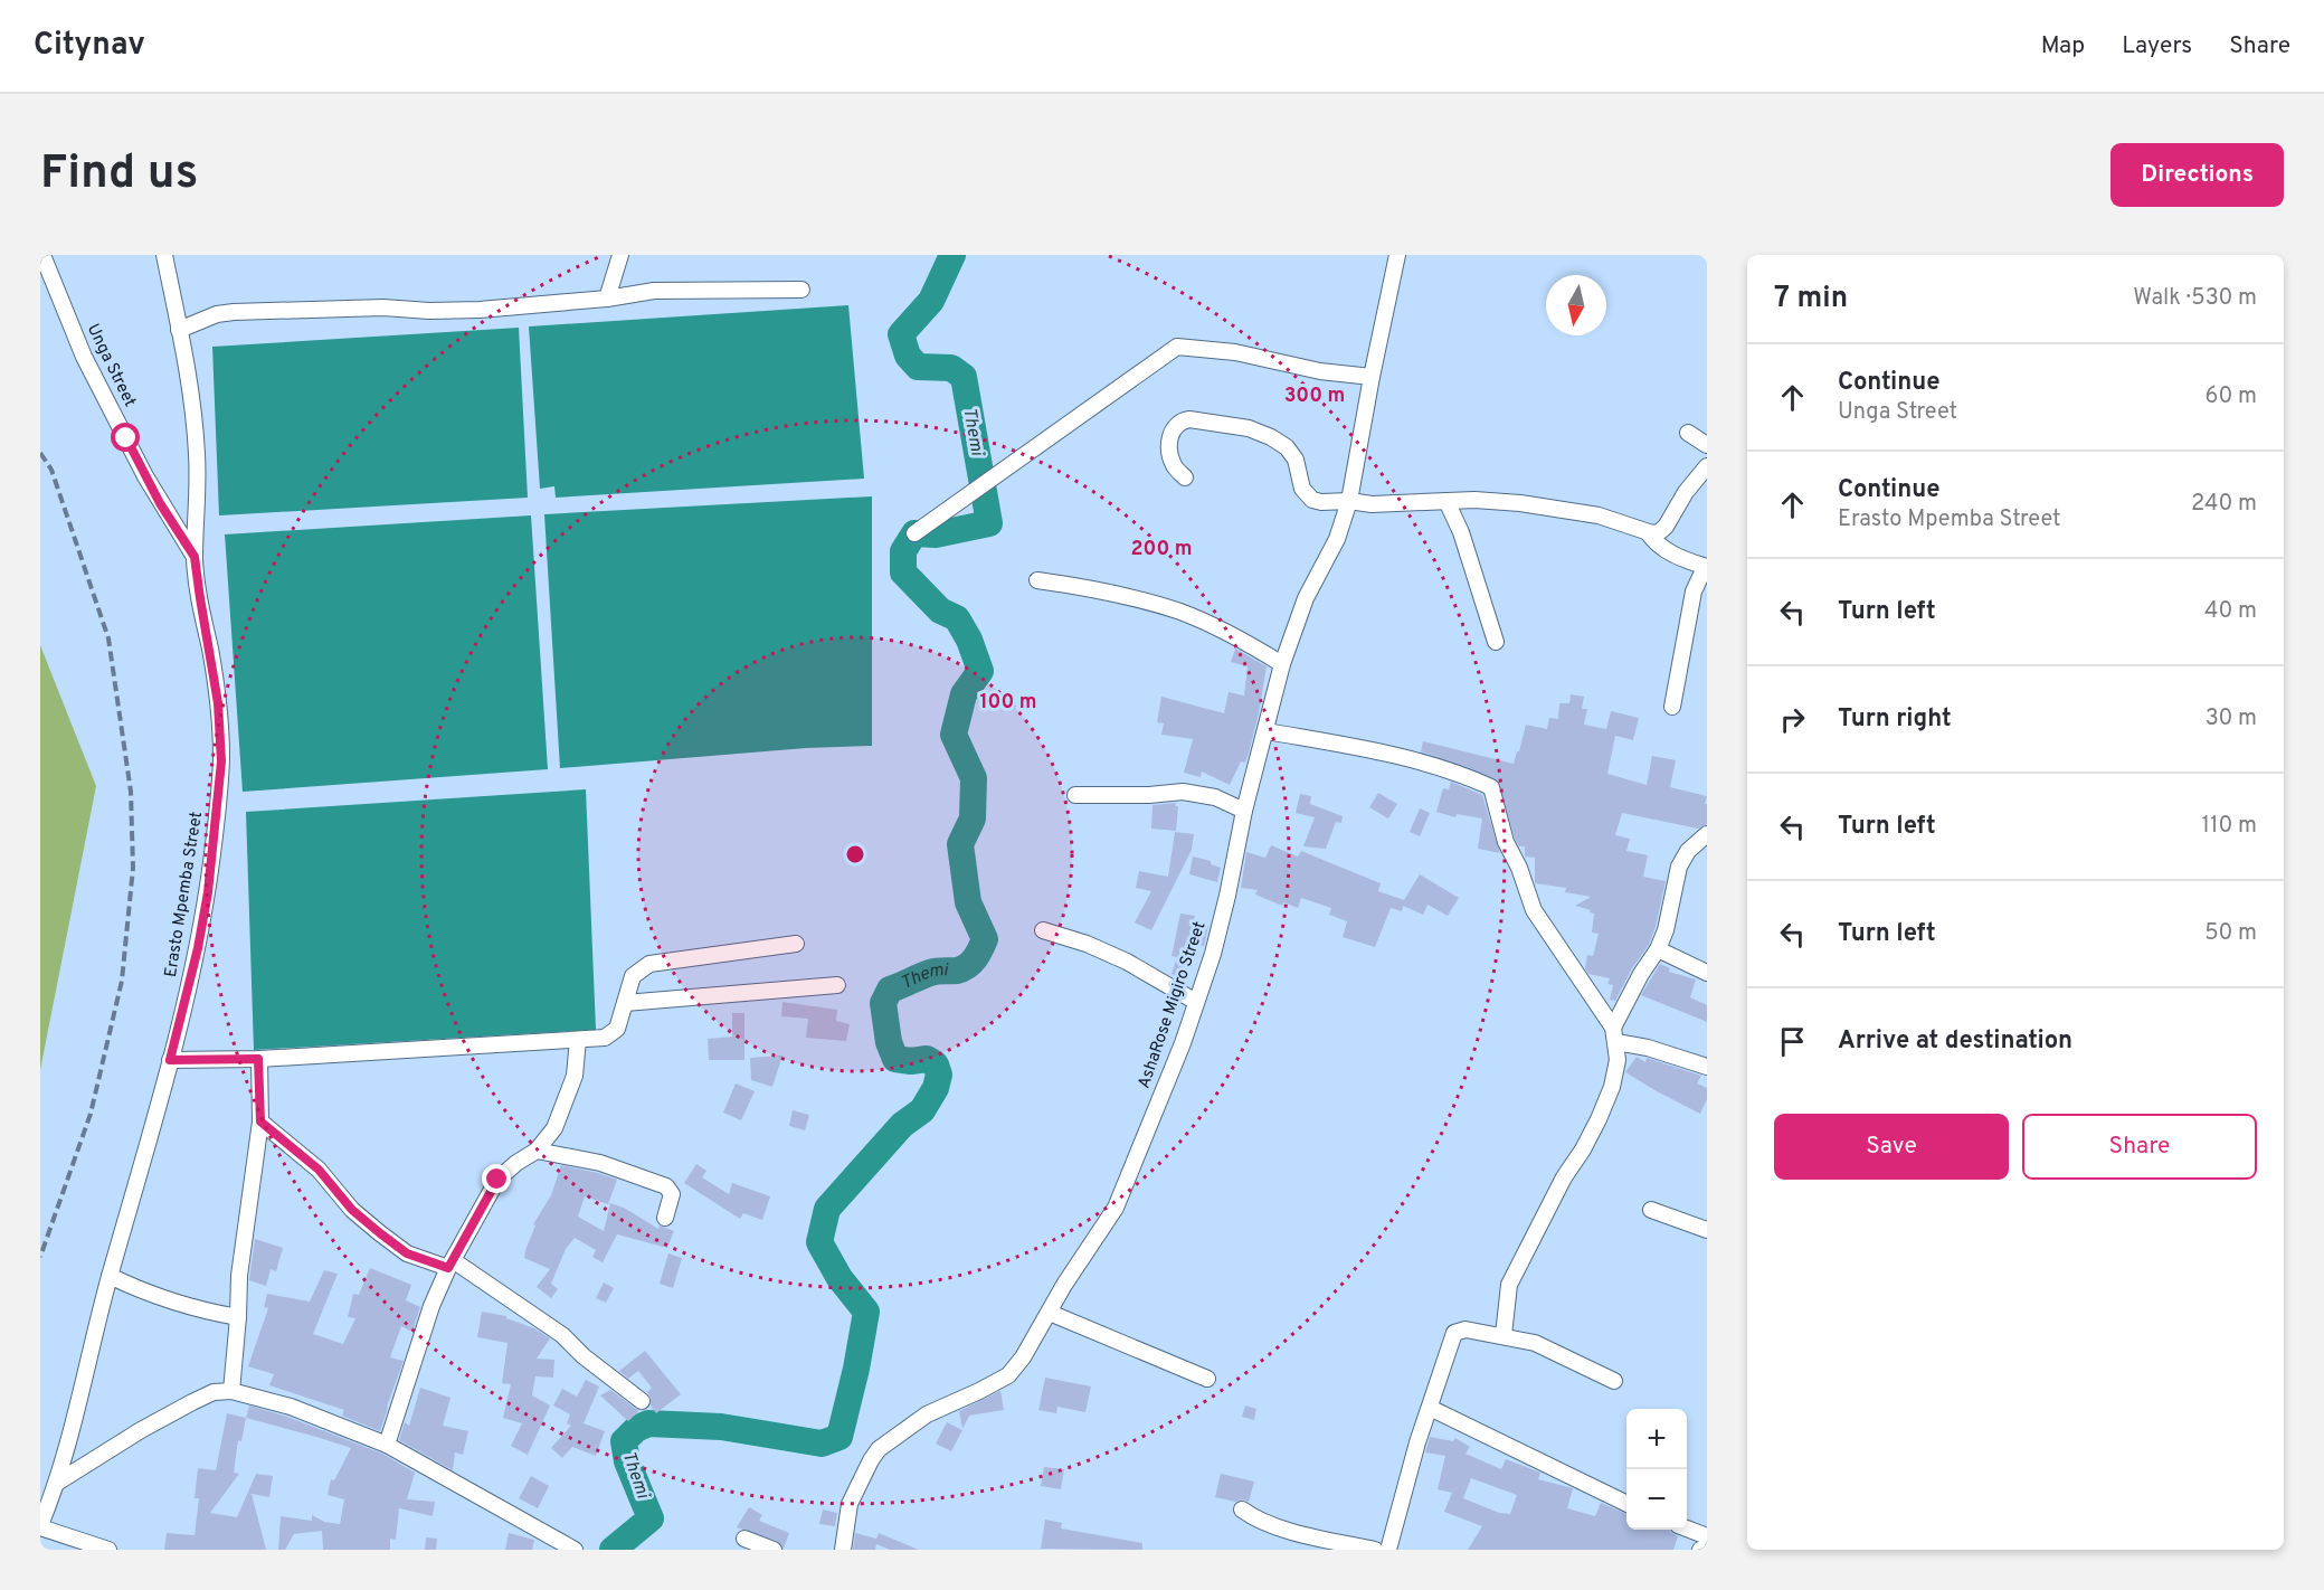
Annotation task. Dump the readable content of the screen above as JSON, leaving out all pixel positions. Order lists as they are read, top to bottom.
{
  "streets": {
    "street": ["Unga Street", "Erasto Mpemba Street", "AshaRose Migiro Street"]
  },
  "crossings": [
    ["Unga Street", "Erasto Mpemba Street"]
  ],
  "water": ["Themi"],
  "north": "bottom",
  "page": {
    "header": "Citynav",
    "nav": ["Map", "Layers", "Share"],
    "buttons": [
      "Directions",
      ["Save", "Share"]
    ],
    "title": "Find us",
    "heading": ["7 min", "Walk · 530 m"],
    "list": [
      ["Continue", "Unga Street", "60 m"],
      ["Continue", "Erasto Mpemba Street", "240 m"],
      ["Turn left", "40 m"],
      ["Turn right", "30 m"],
      ["Turn left", "110 m"],
      ["Turn left", "50 m"],
      "Arrive at destination"
    ],
    "map_buttons": ["+", "−"]
  },
  "rings": ["300 m", "200 m", "100 m"]
}
